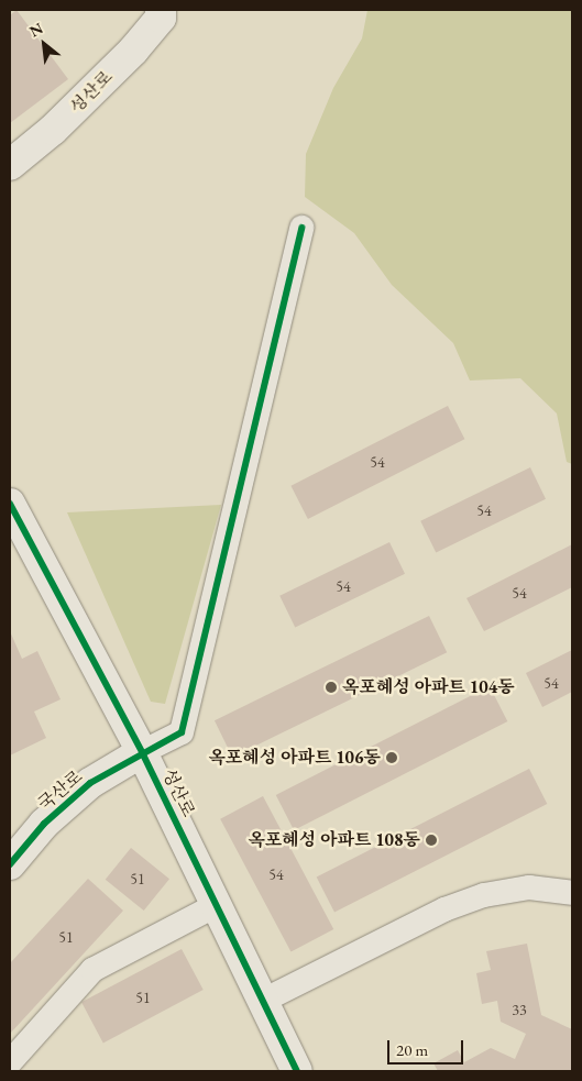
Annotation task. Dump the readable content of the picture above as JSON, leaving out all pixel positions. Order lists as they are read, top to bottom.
{
  "streets": {
    "street": ["성산로", "국산로"]
  },
  "crossings": [
    ["성산로", "국산로"]
  ],
  "places": ["옥포혜성 아파트 104동", "옥포혜성 아파트 106동", "옥포혜성 아파트 108동"],
  "house_numbers": [
    "54",
    "54",
    "54",
    "54",
    "54",
    "54",
    "51",
    "51",
    "51",
    "33"
  ],
  "scale_bar": "20 m",
  "north": "top left"
}
